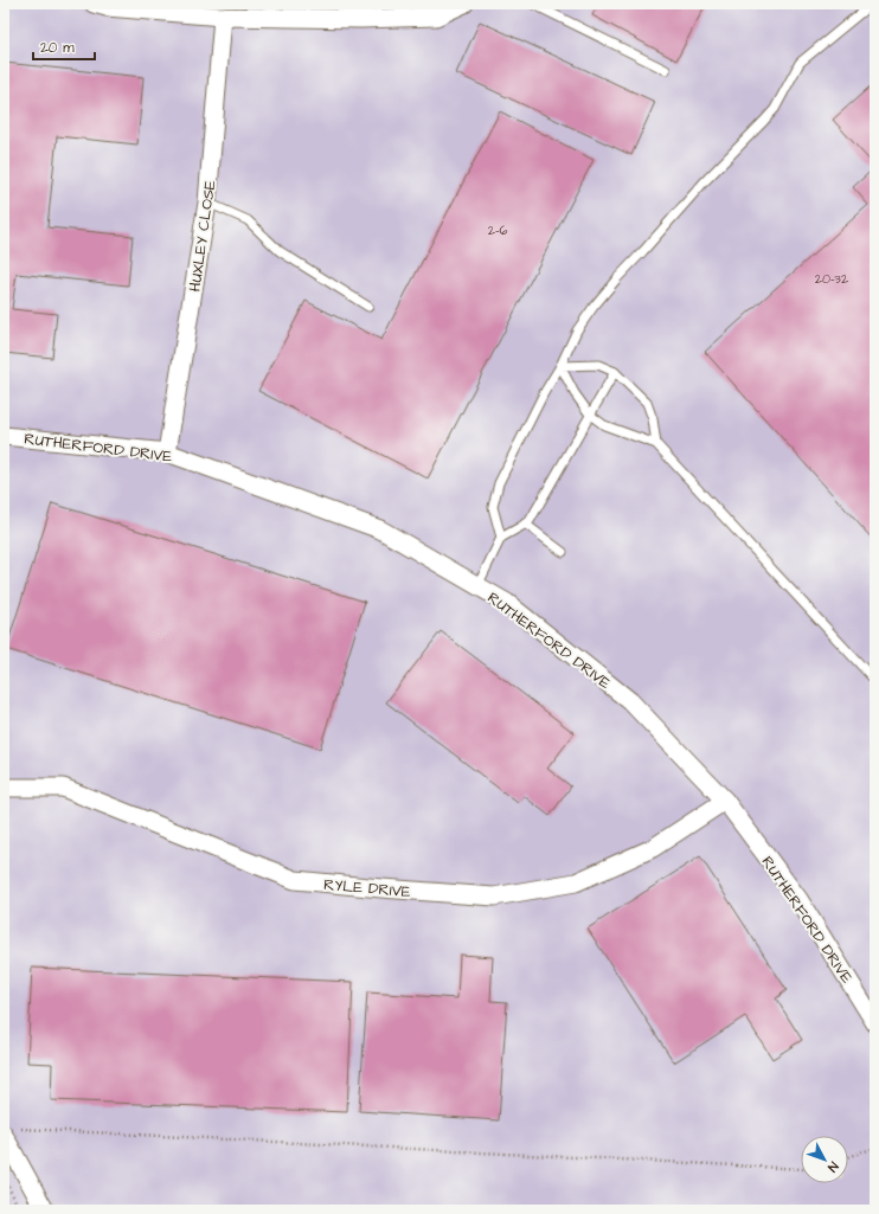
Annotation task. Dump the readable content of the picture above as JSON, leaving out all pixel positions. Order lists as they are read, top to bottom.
{
  "streets": {
    "street": ["HUXLEY CLOSE", "RUTHERFORD DRIVE", "RYLE DRIVE"]
  },
  "crossings": [
    ["HUXLEY CLOSE", "RUTHERFORD DRIVE"],
    ["RUTHERFORD DRIVE", "RYLE DRIVE"]
  ],
  "house_numbers": ["2-6", "20-32"],
  "scale_bar": "20 m",
  "north": "bottom right"
}
